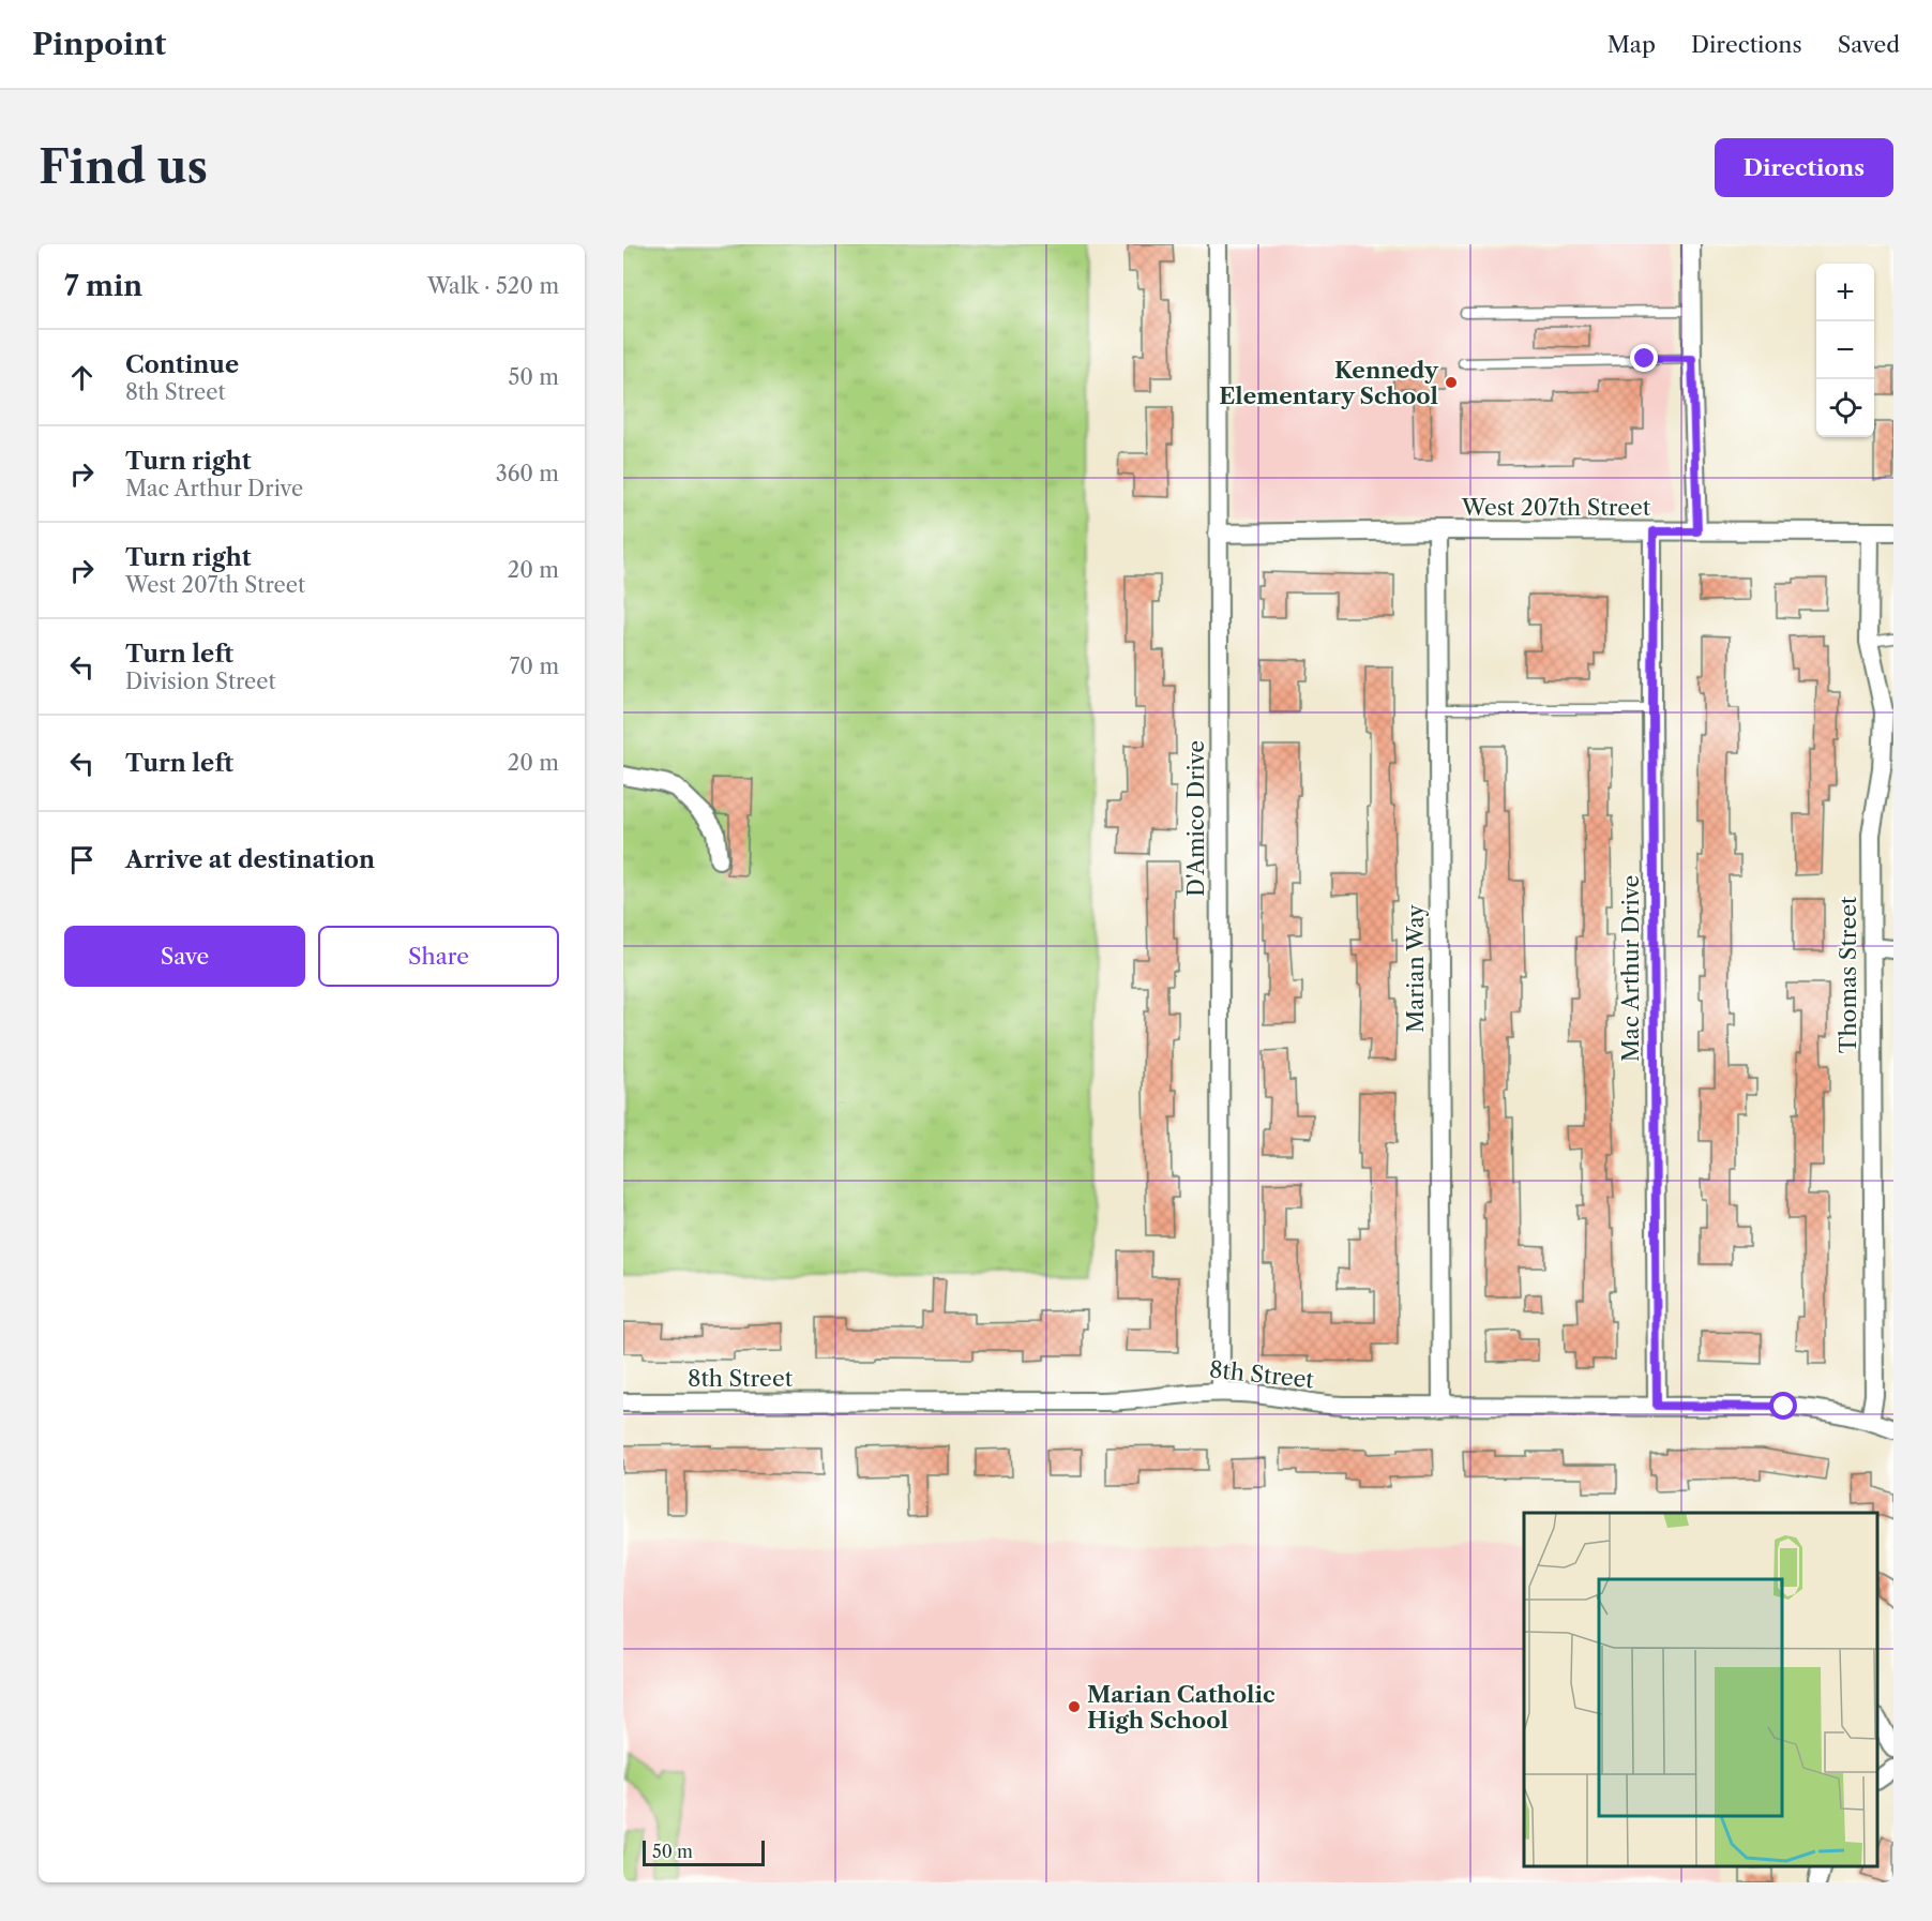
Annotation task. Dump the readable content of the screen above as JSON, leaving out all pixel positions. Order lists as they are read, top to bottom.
{
  "streets": {
    "street": [
      "West 207th Street",
      "D'Amico Drive",
      "Marian Way",
      "Mac Arthur Drive",
      "Thomas Street",
      "8th Street"
    ]
  },
  "crossings": [
    ["West 207th Street", "D'Amico Drive"],
    ["West 207th Street", "Marian Way"],
    ["West 207th Street", "Mac Arthur Drive"],
    ["West 207th Street", "Thomas Street"],
    ["D'Amico Drive", "8th Street"],
    ["Marian Way", "8th Street"],
    ["Mac Arthur Drive", "8th Street"],
    ["Thomas Street", "8th Street"]
  ],
  "places": ["Kennedy Elementary School", "Marian Catholic High School"],
  "scale_bar": "50 m",
  "page": {
    "header": "Pinpoint",
    "nav": ["Map", "Directions", "Saved"],
    "buttons": [
      "Directions",
      ["Save", "Share"]
    ],
    "title": "Find us",
    "heading": ["7 min", "Walk · 520 m"],
    "map_buttons": ["+", "−"],
    "list": [
      ["Continue", "8th Street", "50 m"],
      ["Turn right", "Mac Arthur Drive", "360 m"],
      ["Turn right", "West 207th Street", "20 m"],
      ["Turn left", "Division Street", "70 m"],
      ["Turn left", "20 m"],
      "Arrive at destination"
    ],
    "scale": "50 m"
  }
}
